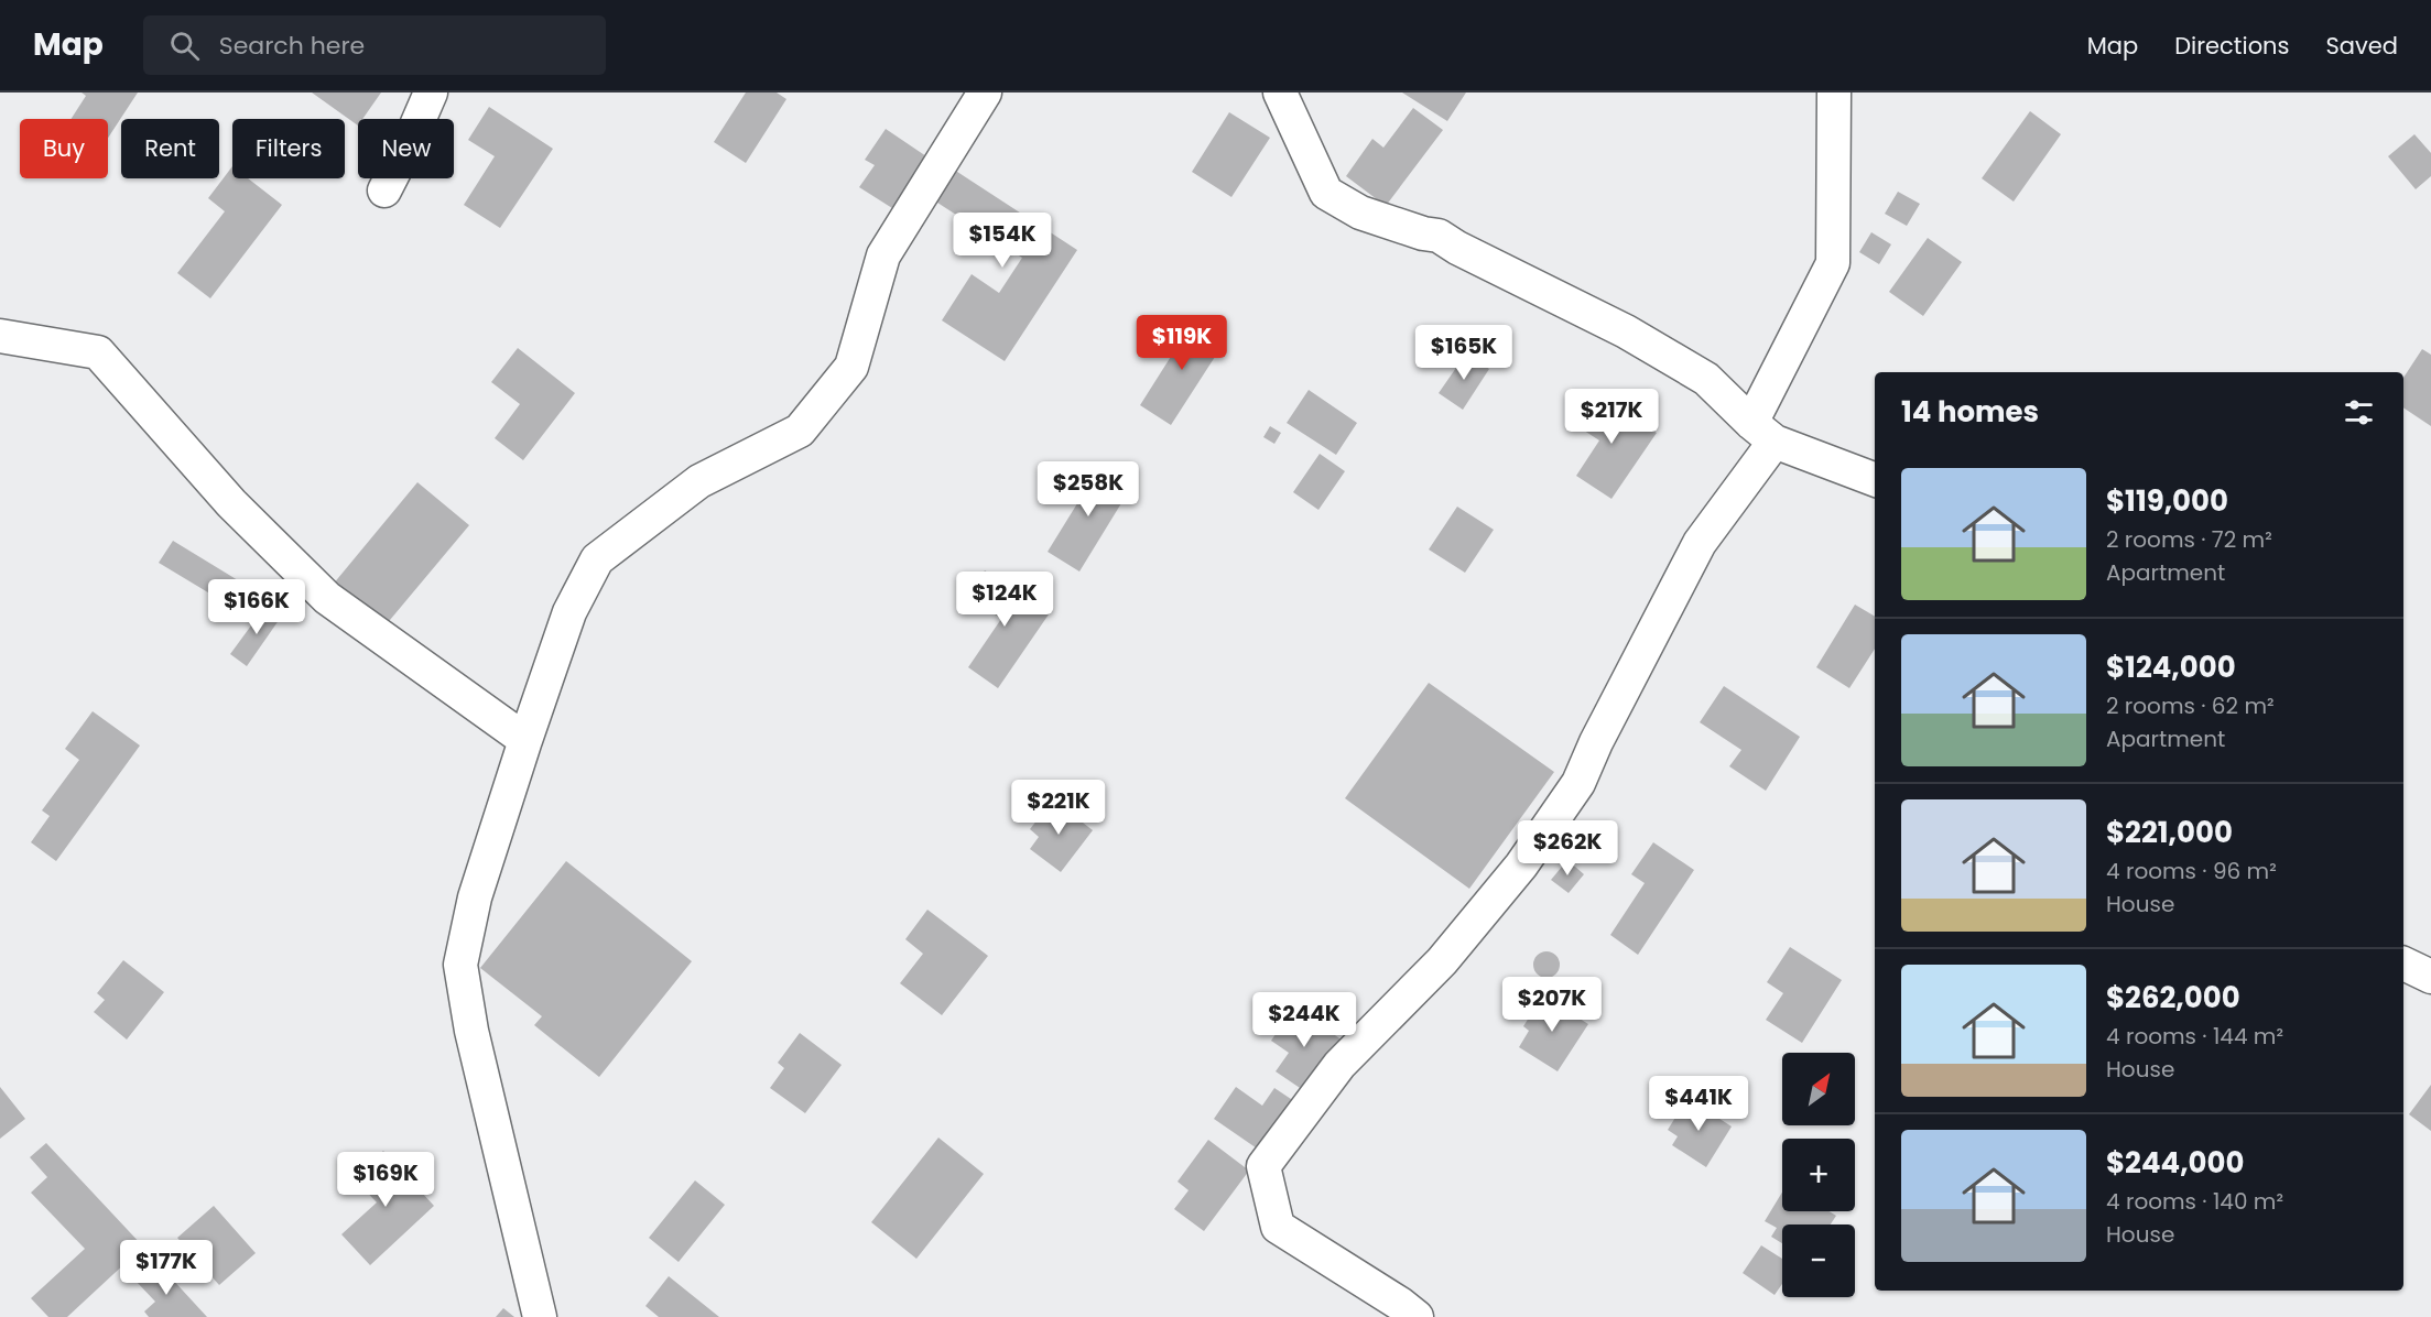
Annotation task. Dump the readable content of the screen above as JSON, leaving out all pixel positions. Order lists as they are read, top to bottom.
{
  "north": "top right",
  "page": {
    "header": "Map",
    "search": "Search here",
    "nav": ["Map", "Directions", "Saved"],
    "chip": [
      "Buy",
      "Rent",
      "Filters",
      "New"
    ],
    "price": [
      "$154K",
      "$119K",
      "$165K",
      "$217K",
      "$258K",
      "$124K",
      "$166K",
      "$221K",
      "$262K",
      "$207K",
      "$244K",
      "$441K",
      "$169K",
      "$177K"
    ],
    "heading": "14 homes",
    "list": [
      {
        "name": "$119,000",
        "note": "2 rooms · 72 m² · Apartment"
      },
      {
        "name": "$124,000",
        "note": "2 rooms · 62 m² · Apartment"
      },
      {
        "name": "$221,000",
        "note": "4 rooms · 96 m² · House"
      },
      {
        "name": "$262,000",
        "note": "4 rooms · 144 m² · House"
      },
      {
        "name": "$244,000",
        "note": "4 rooms · 140 m² · House"
      }
    ],
    "map_buttons": ["+", "−"]
  }
}
